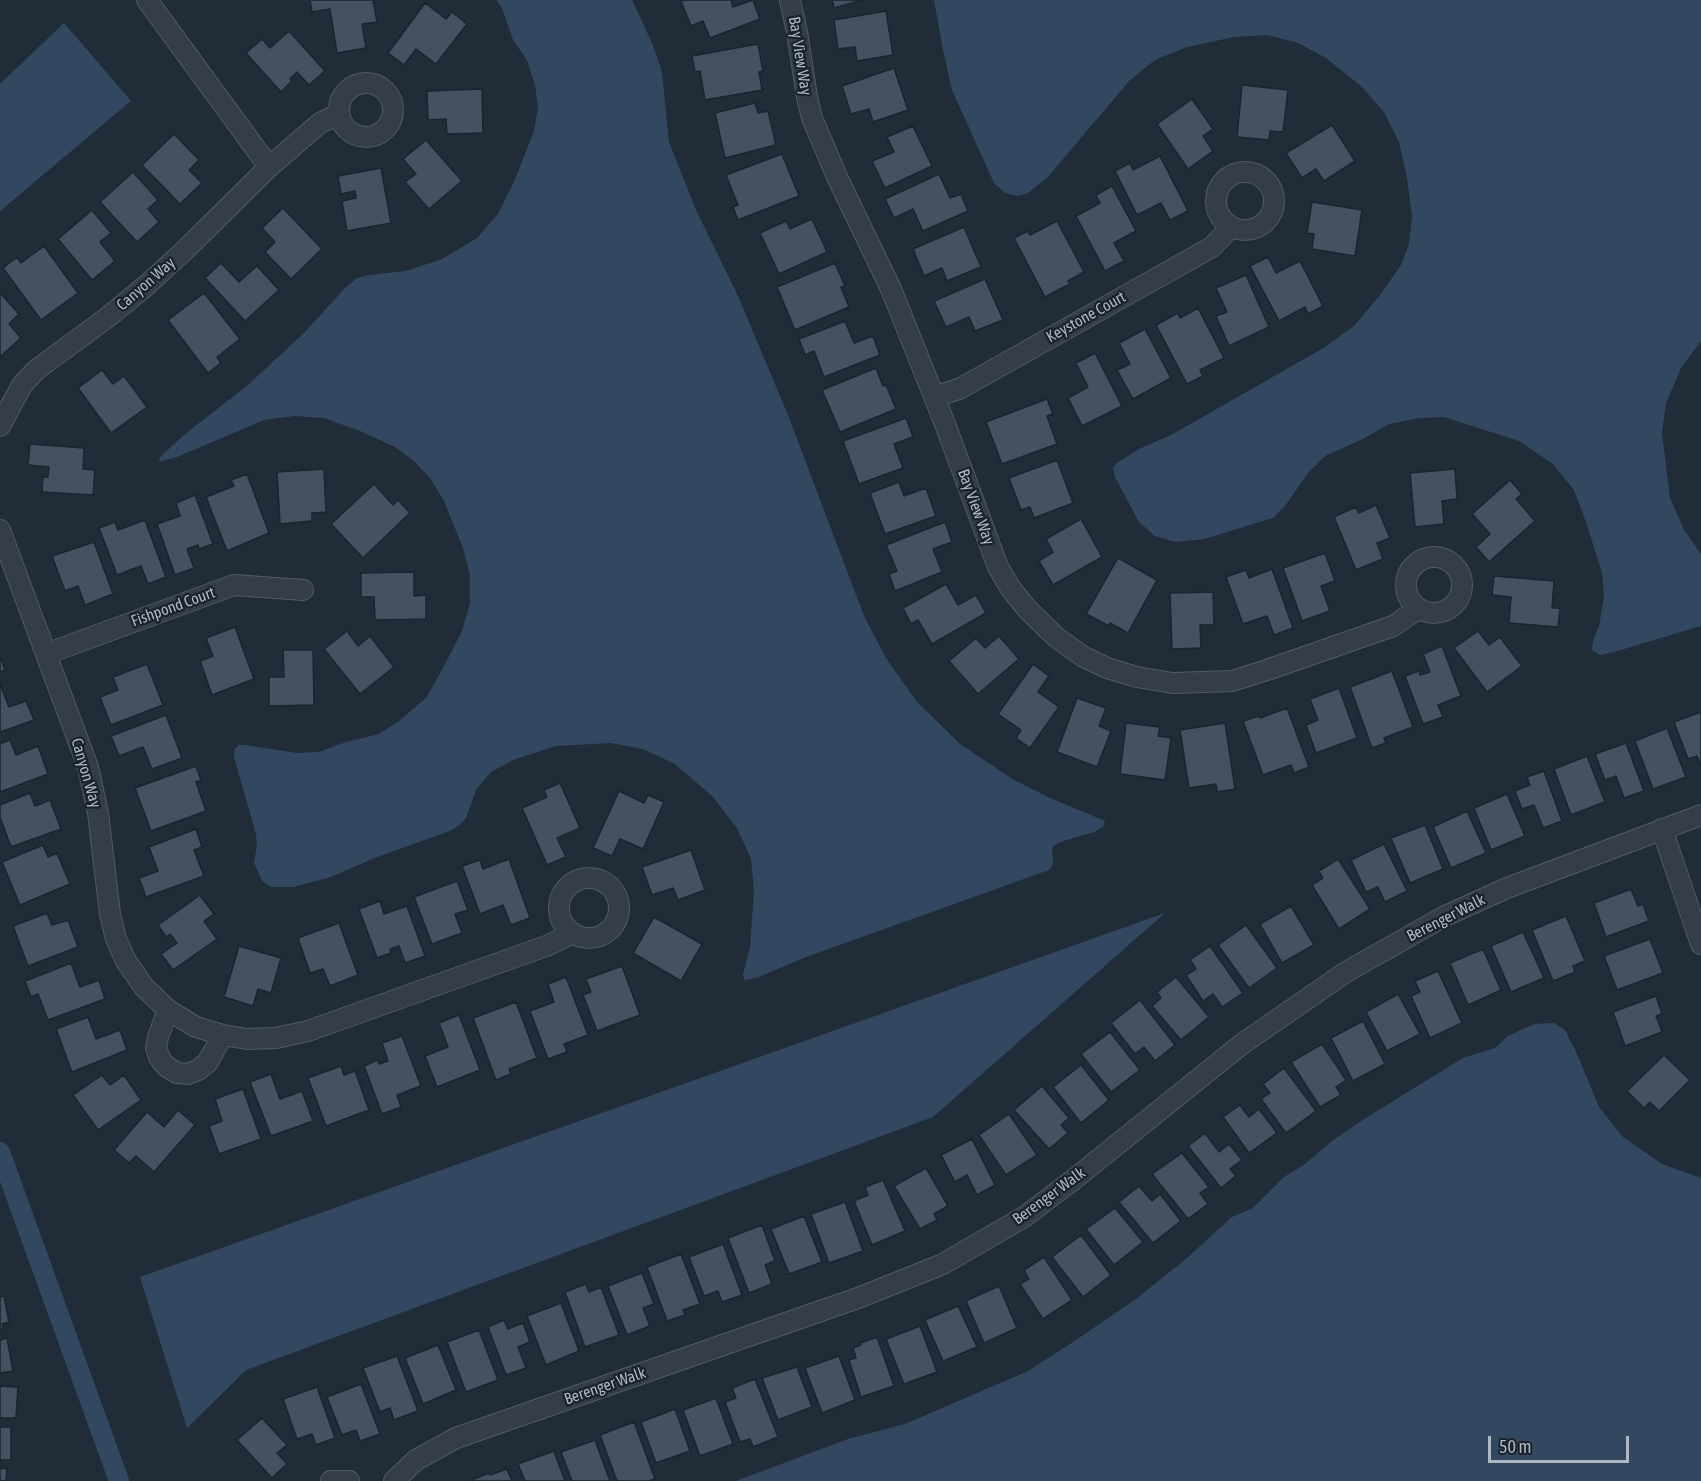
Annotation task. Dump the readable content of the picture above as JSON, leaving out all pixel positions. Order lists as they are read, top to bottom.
{
  "streets": {
    "street": [
      "Bay View Way",
      "Canyon Way",
      "Keystone Court",
      "Fishpond Court",
      "Berenger Walk"
    ]
  },
  "crossings": [
    ["Bay View Way", "Keystone Court"],
    ["Canyon Way", "Fishpond Court"]
  ],
  "scale_bar": "50 m"
}
